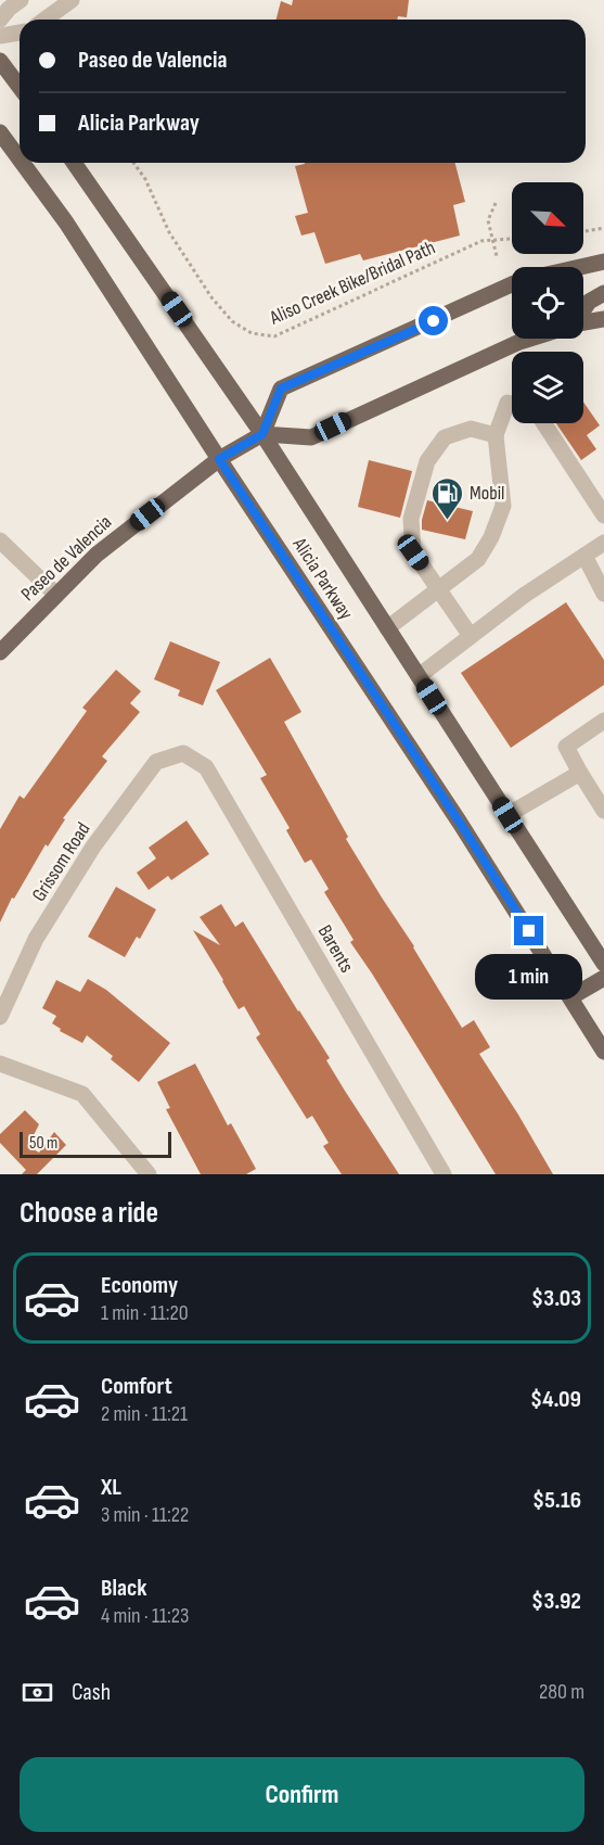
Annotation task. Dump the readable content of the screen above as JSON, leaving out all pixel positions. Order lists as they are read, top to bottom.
{
  "streets": {
    "main road": ["Paseo de Valencia", "Alicia Parkway"],
    "street": ["Grissom Road", "Barents"],
    "path": ["Aliso Creek Bike/Bridal Path"]
  },
  "crossings": [
    ["Paseo de Valencia", "Alicia Parkway"],
    ["Grissom Road", "Barents"]
  ],
  "places": {
    "fuel station": ["Mobil"]
  },
  "scale_bar": "50 m",
  "north": "bottom right",
  "page": {
    "banner": ["Paseo de Valencia", "Alicia Parkway"],
    "bubble": "1 min",
    "scale": "50 m",
    "heading": "Choose a ride",
    "list": [
      {
        "name": "Economy",
        "note": "1 min · 11:20",
        "value": "$3.03"
      },
      {
        "name": "Comfort",
        "note": "2 min · 11:21",
        "value": "$4.09"
      },
      {
        "name": "XL",
        "note": "3 min · 11:22",
        "value": "$5.16"
      },
      {
        "name": "Black",
        "note": "4 min · 11:23",
        "value": "$3.92"
      }
    ],
    "pay": ["Cash", "280 m"],
    "buttons": "Confirm"
  }
}
